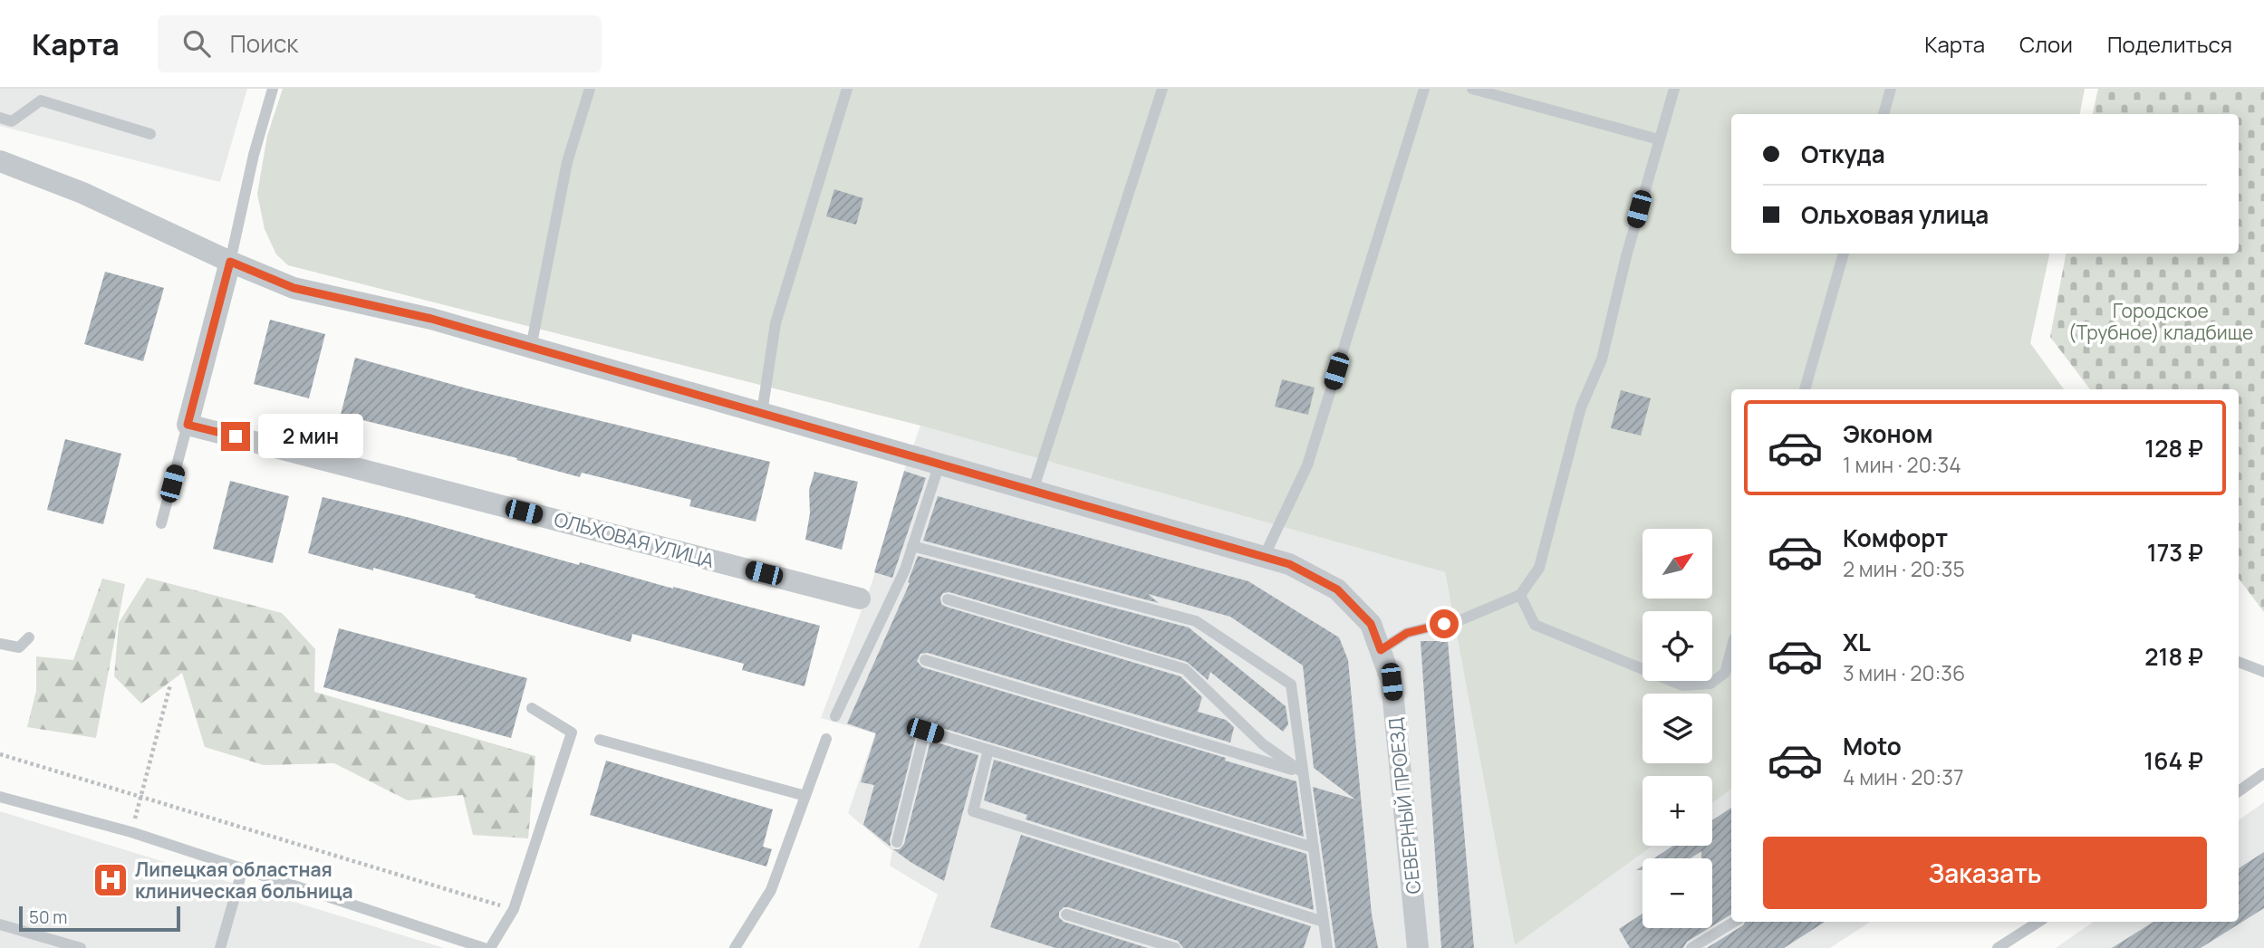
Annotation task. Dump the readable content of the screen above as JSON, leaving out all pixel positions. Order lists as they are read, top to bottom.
{
  "streets": {
    "street": ["ОЛЬХОВАЯ УЛИЦА", "СЕВЕРНЫЙ ПРОЕЗД"]
  },
  "parks": ["Городское (Трубное) кладбище"],
  "places": {
    "hospital": ["Липецкая областная клиническая больница"]
  },
  "scale_bar": "50 m",
  "north": "top right",
  "page": {
    "header": "Карта",
    "search": "Поиск",
    "nav": ["Карта", "Слои", "Поделиться"],
    "banner": ["Откуда", "Ольховая улица"],
    "list": [
      {
        "name": "Эконом",
        "note": "1 мин · 20:34",
        "value": "128 ₽"
      },
      {
        "name": "Комфорт",
        "note": "2 мин · 20:35",
        "value": "173 ₽"
      },
      {
        "name": "XL",
        "note": "3 мин · 20:36",
        "value": "218 ₽"
      },
      {
        "name": "Moto",
        "note": "4 мин · 20:37",
        "value": "164 ₽"
      }
    ],
    "bubble": "2 мин",
    "map_buttons": ["+", "−"],
    "buttons": "Заказать",
    "scale": "50 m"
  }
}
